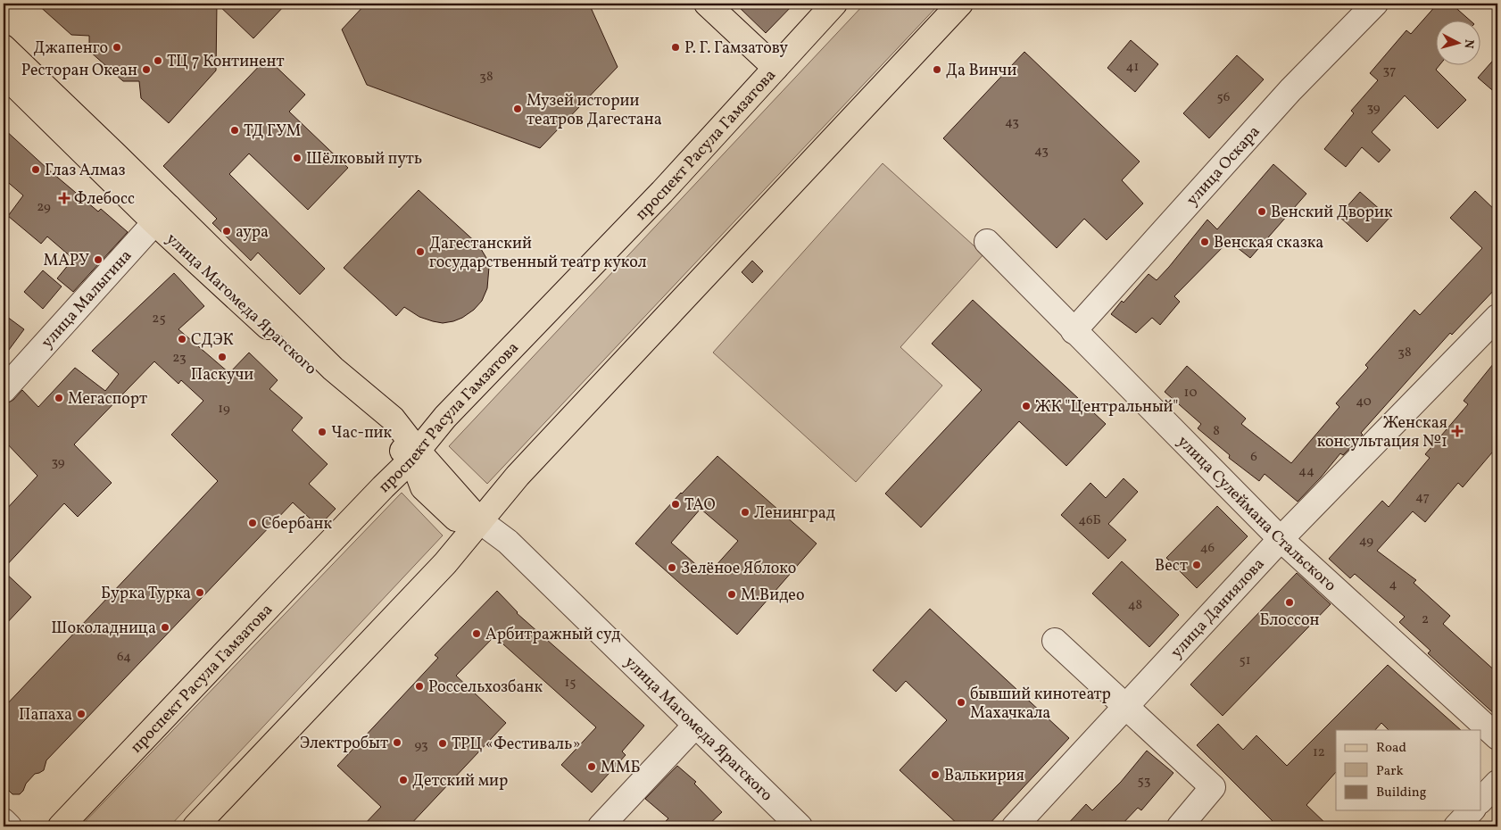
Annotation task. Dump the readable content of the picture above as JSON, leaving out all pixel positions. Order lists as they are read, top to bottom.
{
  "streets": {
    "main road": ["проспект Расула Гамзатова", "улица Магомеда Ярагского"],
    "street": [
      "улица Оскара",
      "улица Малыгина",
      "улица Сулеймана Стальского",
      "улица Даниялова"
    ]
  },
  "crossings": [
    ["проспект Расула Гамзатова", "улица Магомеда Ярагского"],
    ["улица Оскара", "улица Сулеймана Стальского"],
    ["улица Малыгина", "улица Магомеда Ярагского"],
    ["улица Сулеймана Стальского", "улица Даниялова"]
  ],
  "places": {
    "other": [
      "Джапенго",
      "Р. Г. Гамзатову",
      "ТЦ 7 Континент",
      "Ресторан Океан",
      "Да Винчи",
      "Музей истории театров Дагестана",
      "ТД ГУМ",
      "Шёлковый путь",
      "Глаз Алмаз",
      "Венский Дворик",
      "аура",
      "Венская сказка",
      "Дагестанский государственный театр кукол",
      "МАРУ",
      "СДЭК",
      "Паскучи",
      "Мегаспорт",
      "ЖК \"Центральный\"",
      "Час-пик",
      "ТАО",
      "Ленинград",
      "Сбербанк",
      "Вест",
      "Зелёное Яблоко",
      "Бурка Турка",
      "М.Видео",
      "Блоссон",
      "Шоколадница",
      "Арбитражный суд",
      "Россельхозбанк",
      "бывший кинотеатр Махачкала",
      "Папаха",
      "Электробыт",
      "ТРЦ «Фестиваль»",
      "ММБ",
      "Валькирия",
      "Детский мир"
    ],
    "health": ["Флебосс", "Женская консультация №1"]
  },
  "house_numbers": [
    "41",
    "37",
    "38",
    "56",
    "39",
    "43",
    "43",
    "29",
    "25",
    "38",
    "23",
    "10",
    "40",
    "19",
    "8",
    "6",
    "39",
    "44",
    "47",
    "46Б",
    "49",
    "46",
    "4",
    "48",
    "2",
    "64",
    "51",
    "15",
    "93",
    "12",
    "53"
  ],
  "legend": ["Road", "Park", "Building"],
  "north": "right"
}
